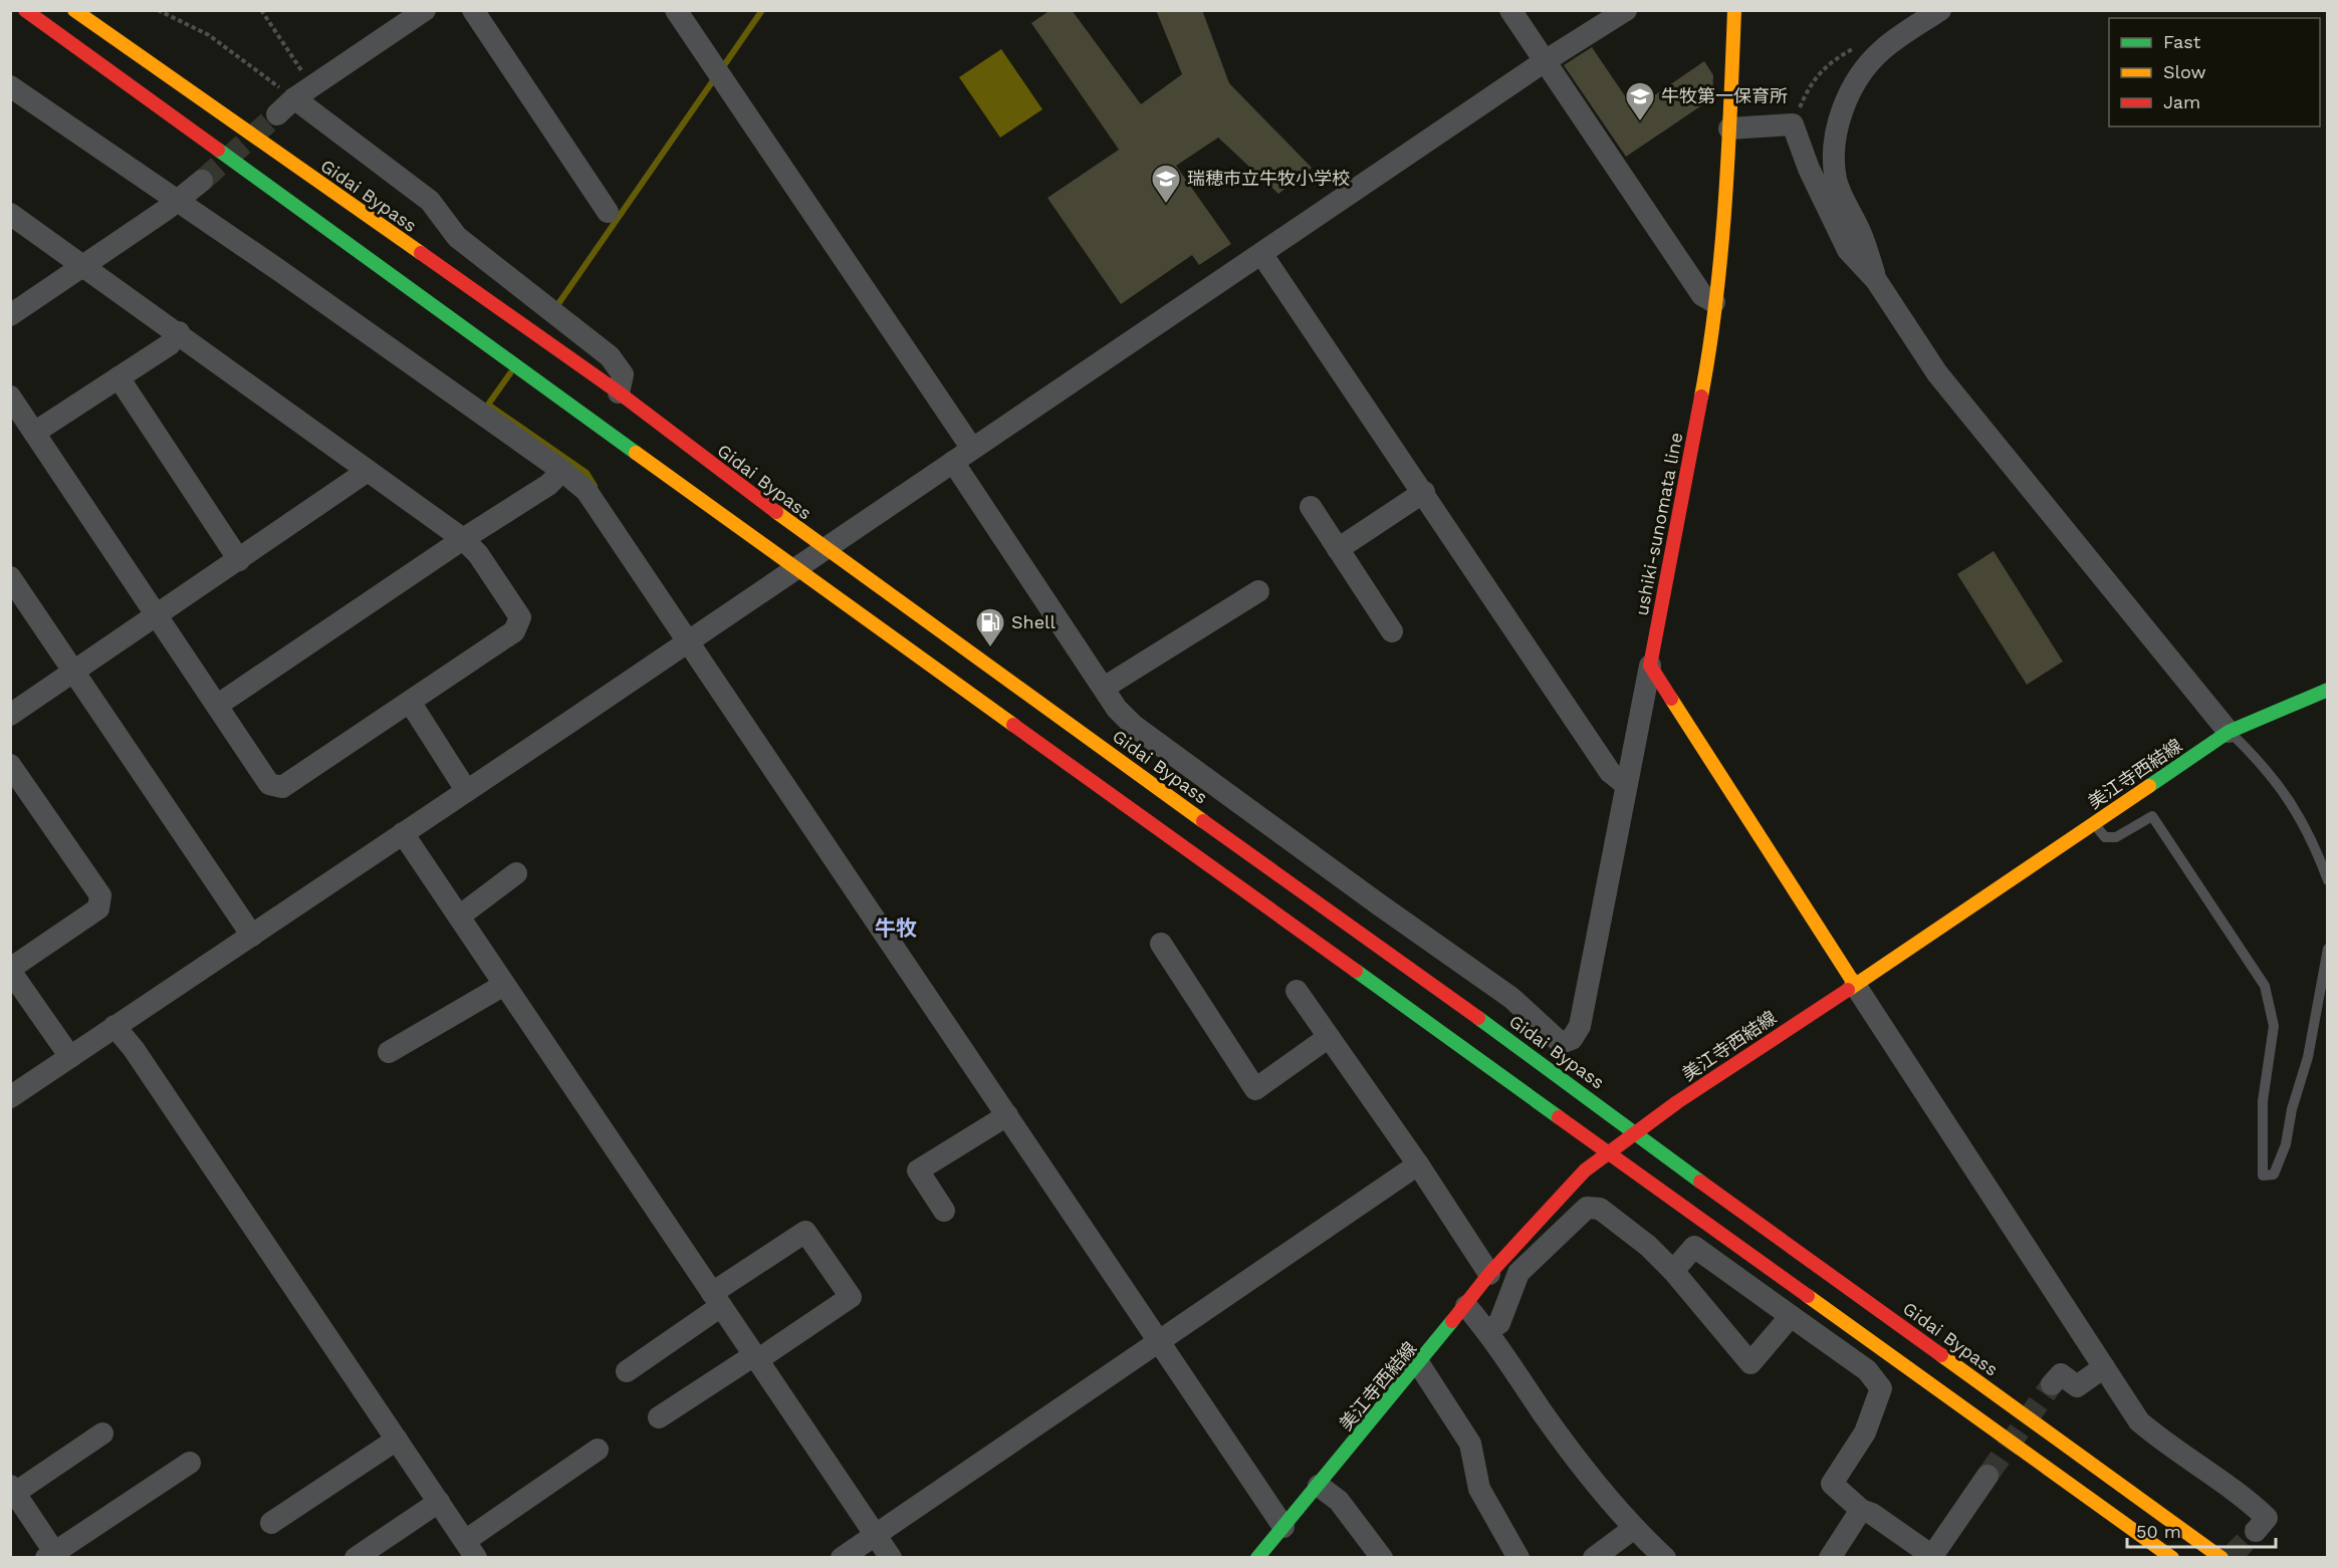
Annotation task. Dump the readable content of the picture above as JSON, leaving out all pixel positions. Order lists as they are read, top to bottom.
{
  "streets": {
    "main road": ["Gidai Bypass", "ushiki-sunomata line", "美江寺西結線"]
  },
  "crossings": [
    ["Gidai Bypass", "美江寺西結線"]
  ],
  "districts": ["牛牧"],
  "places": {
    "school or university": ["牛牧第一保育所", "瑞穂市立牛牧小学校"],
    "fuel station": ["Shell"]
  },
  "legend": ["Fast", "Slow", "Jam"],
  "scale_bar": "50 m"
}
